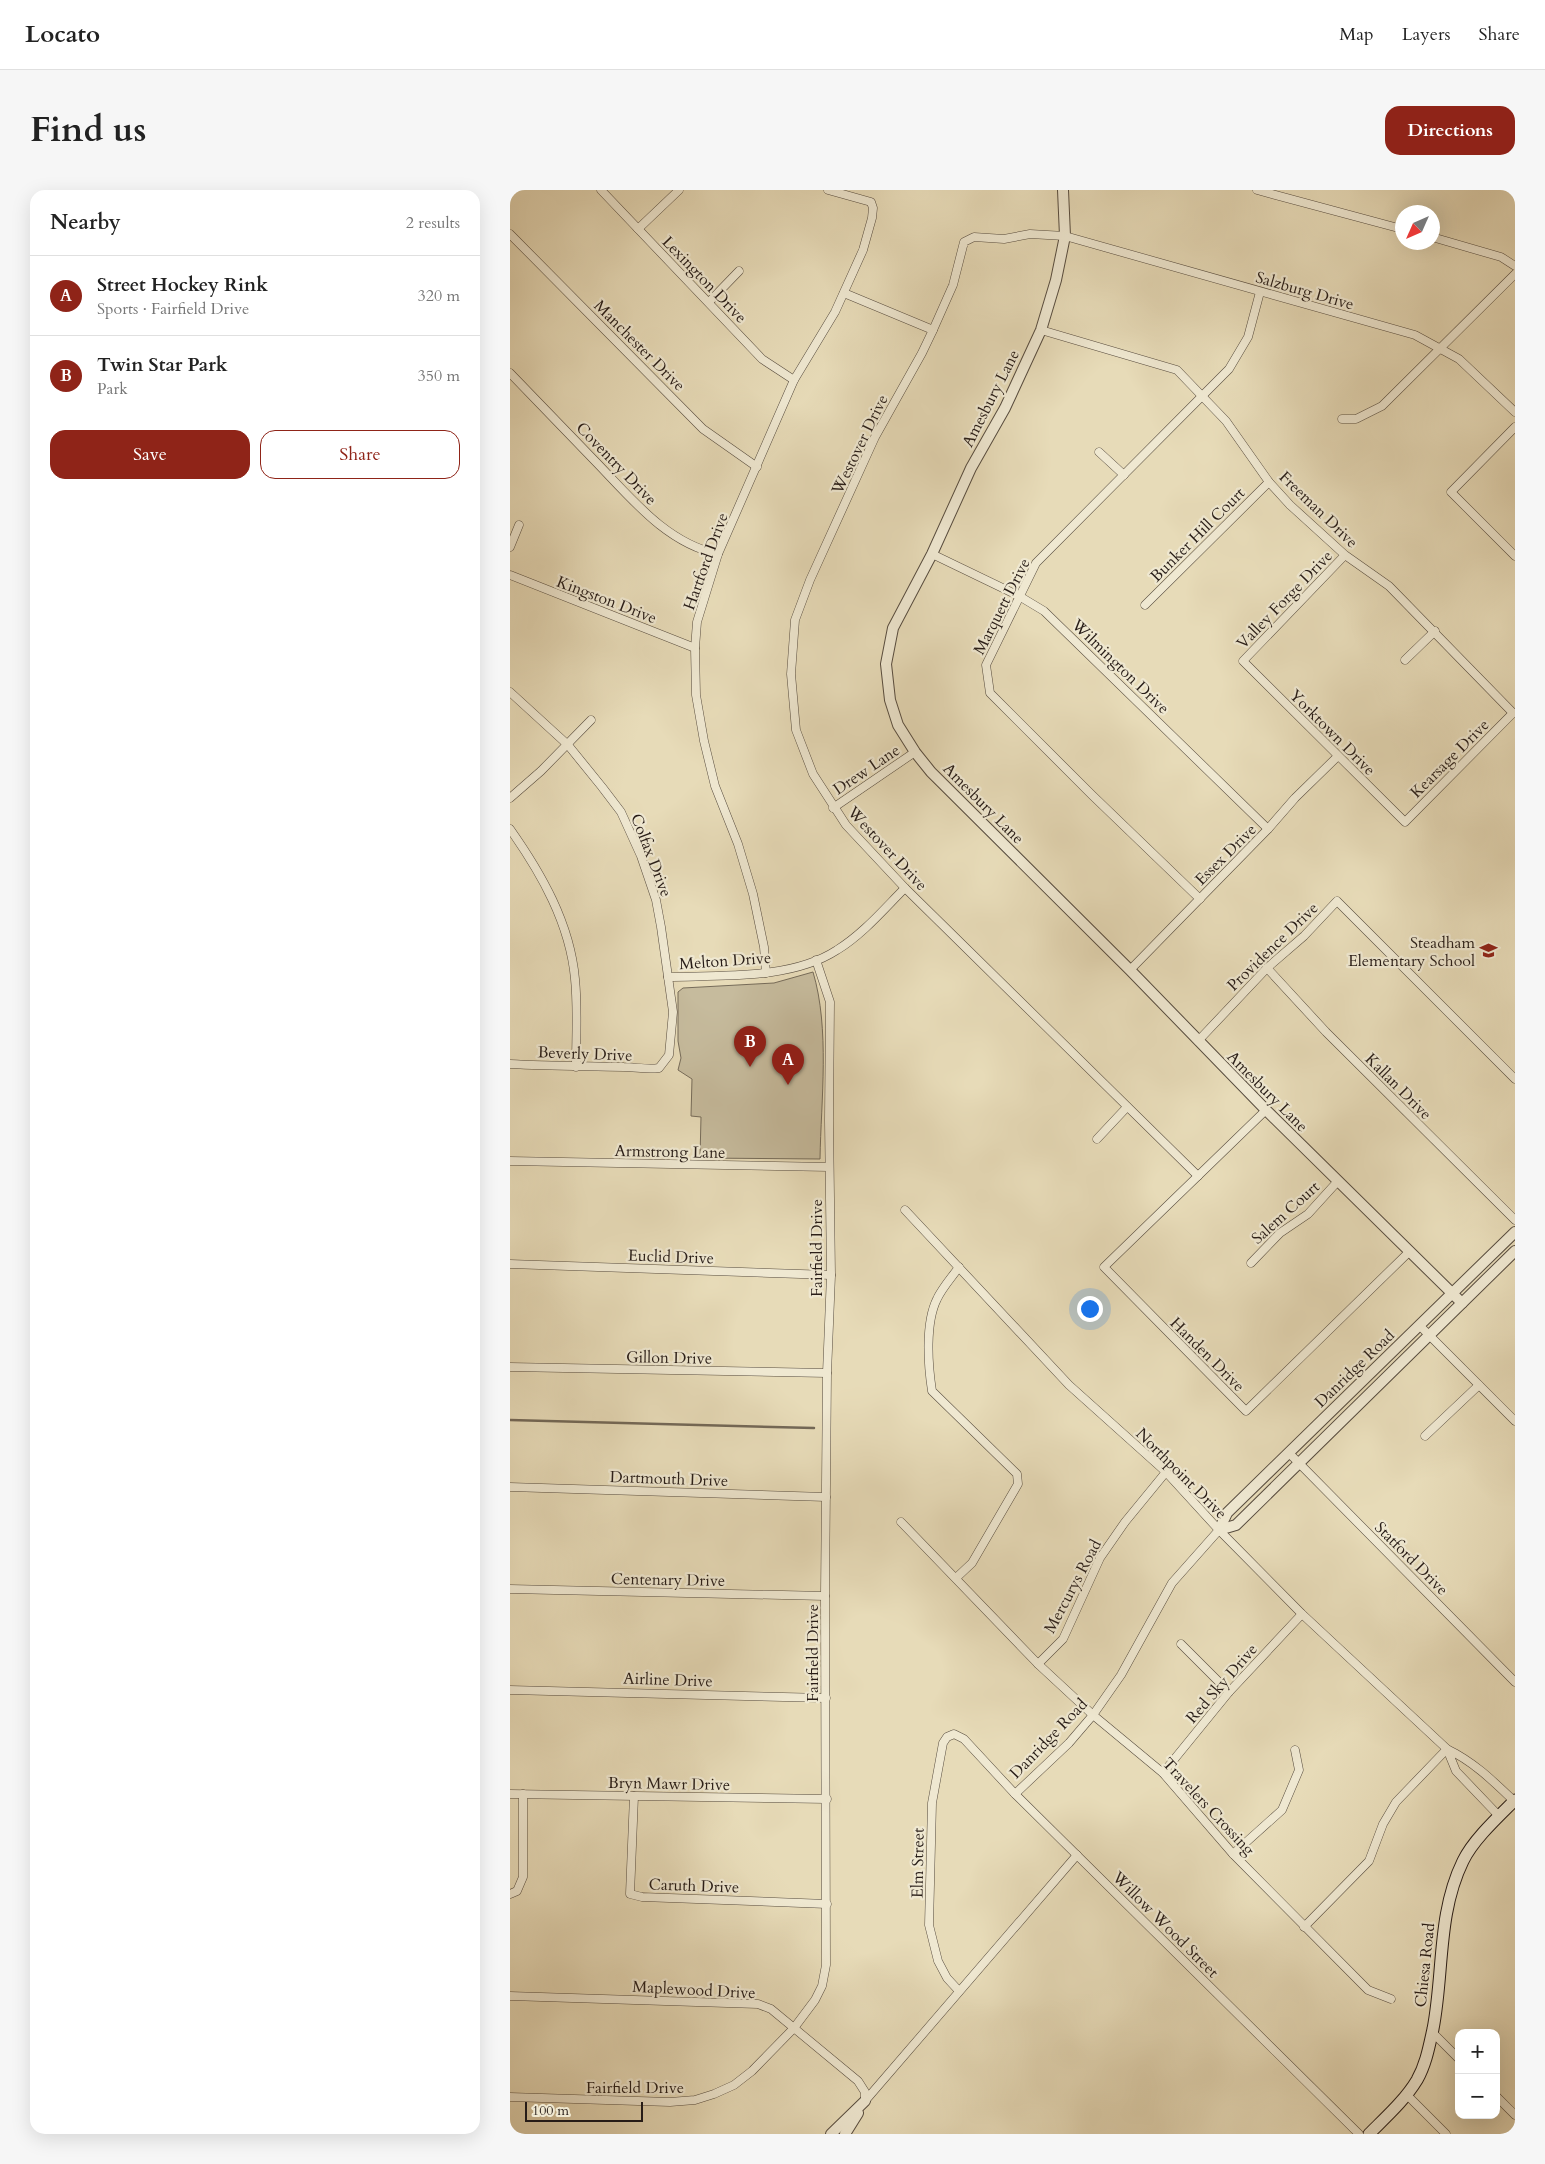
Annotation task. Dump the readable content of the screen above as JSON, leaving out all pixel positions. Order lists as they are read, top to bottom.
{
  "streets": {
    "main road": ["Chiesa Road"],
    "street": [
      "Lexington Drive",
      "Salzburg Drive",
      "Manchester Drive",
      "Amesbury Lane",
      "Westover Drive",
      "Coventry Drive",
      "Freeman Drive",
      "Bunker Hill Court",
      "Hartford Drive",
      "Kingston Drive",
      "Valley Forge Drive",
      "Marquett Drive",
      "Wilmington Drive",
      "Yorktown Drive",
      "Kearsage Drive",
      "Drew Lane",
      "Essex Drive",
      "Colfax Drive",
      "Providence Drive",
      "Melton Drive",
      "Beverly Drive",
      "Kallan Drive",
      "Armstrong Lane",
      "Salem Court",
      "Fairfield Drive",
      "Euclid Drive",
      "Handen Drive",
      "Gillon Drive",
      "Danridge Road",
      "Northpoint Drive",
      "Dartmouth Drive",
      "Statford Drive",
      "Centenary Drive",
      "Mercurys Road",
      "Airline Drive",
      "Red Sky Drive",
      "Bryn Mawr Drive",
      "Travelers Crossing",
      "Elm Street",
      "Caruth Drive",
      "Willow Wood Street",
      "Maplewood Drive"
    ]
  },
  "crossings": [
    ["Lexington Drive", "Hartford Drive"],
    ["Salzburg Drive", "Amesbury Lane"],
    ["Salzburg Drive", "Westover Drive"],
    ["Salzburg Drive", "Marquett Drive"],
    ["Manchester Drive", "Hartford Drive"],
    ["Amesbury Lane", "Westover Drive"],
    ["Amesbury Lane", "Freeman Drive"],
    ["Amesbury Lane", "Wilmington Drive"],
    ["Amesbury Lane", "Drew Lane"],
    ["Amesbury Lane", "Essex Drive"],
    ["Amesbury Lane", "Providence Drive"],
    ["Amesbury Lane", "Salem Court"],
    ["Amesbury Lane", "Handen Drive"],
    ["Amesbury Lane", "Danridge Road"],
    ["Westover Drive", "Drew Lane"],
    ["Westover Drive", "Melton Drive"],
    ["Westover Drive", "Handen Drive"],
    ["Coventry Drive", "Hartford Drive"],
    ["Freeman Drive", "Bunker Hill Court"],
    ["Freeman Drive", "Valley Forge Drive"],
    ["Freeman Drive", "Marquett Drive"],
    ["Freeman Drive", "Kearsage Drive"],
    ["Hartford Drive", "Kingston Drive"],
    ["Hartford Drive", "Melton Drive"],
    ["Valley Forge Drive", "Yorktown Drive"],
    ["Marquett Drive", "Wilmington Drive"],
    ["Marquett Drive", "Essex Drive"],
    ["Wilmington Drive", "Essex Drive"],
    ["Yorktown Drive", "Kearsage Drive"],
    ["Yorktown Drive", "Essex Drive"],
    ["Colfax Drive", "Melton Drive"],
    ["Colfax Drive", "Beverly Drive"],
    ["Providence Drive", "Kallan Drive"],
    ["Melton Drive", "Fairfield Drive"],
    ["Armstrong Lane", "Fairfield Drive"],
    ["Fairfield Drive", "Euclid Drive"],
    ["Fairfield Drive", "Gillon Drive"],
    ["Fairfield Drive", "Dartmouth Drive"],
    ["Fairfield Drive", "Centenary Drive"],
    ["Fairfield Drive", "Airline Drive"],
    ["Fairfield Drive", "Bryn Mawr Drive"],
    ["Fairfield Drive", "Caruth Drive"],
    ["Fairfield Drive", "Maplewood Drive"],
    ["Danridge Road", "Northpoint Drive"],
    ["Danridge Road", "Statford Drive"],
    ["Danridge Road", "Travelers Crossing"],
    ["Danridge Road", "Willow Wood Street"],
    ["Northpoint Drive", "Mercurys Road"],
    ["Northpoint Drive", "Red Sky Drive"],
    ["Northpoint Drive", "Chiesa Road"],
    ["Mercurys Road", "Travelers Crossing"],
    ["Red Sky Drive", "Travelers Crossing"],
    ["Bryn Mawr Drive", "Caruth Drive"],
    ["Elm Street", "Willow Wood Street"]
  ],
  "places": {
    "school or university": ["Steadham Elementary School"]
  },
  "scale_bar": "100 m",
  "north": "bottom left",
  "page": {
    "header": "Locato",
    "nav": ["Map", "Layers", "Share"],
    "title": "Find us",
    "buttons": [
      "Directions",
      ["Save", "Share"]
    ],
    "heading": ["Nearby", "2 results"],
    "list": [
      {
        "mark": "A",
        "name": "Street Hockey Rink",
        "note": "Sports · Fairfield Drive",
        "value": "320 m"
      },
      {
        "mark": "B",
        "name": "Twin Star Park",
        "note": "Park",
        "value": "350 m"
      }
    ],
    "pins": ["B", "A"],
    "map_buttons": ["+", "−"],
    "scale": "100 m"
  }
}
